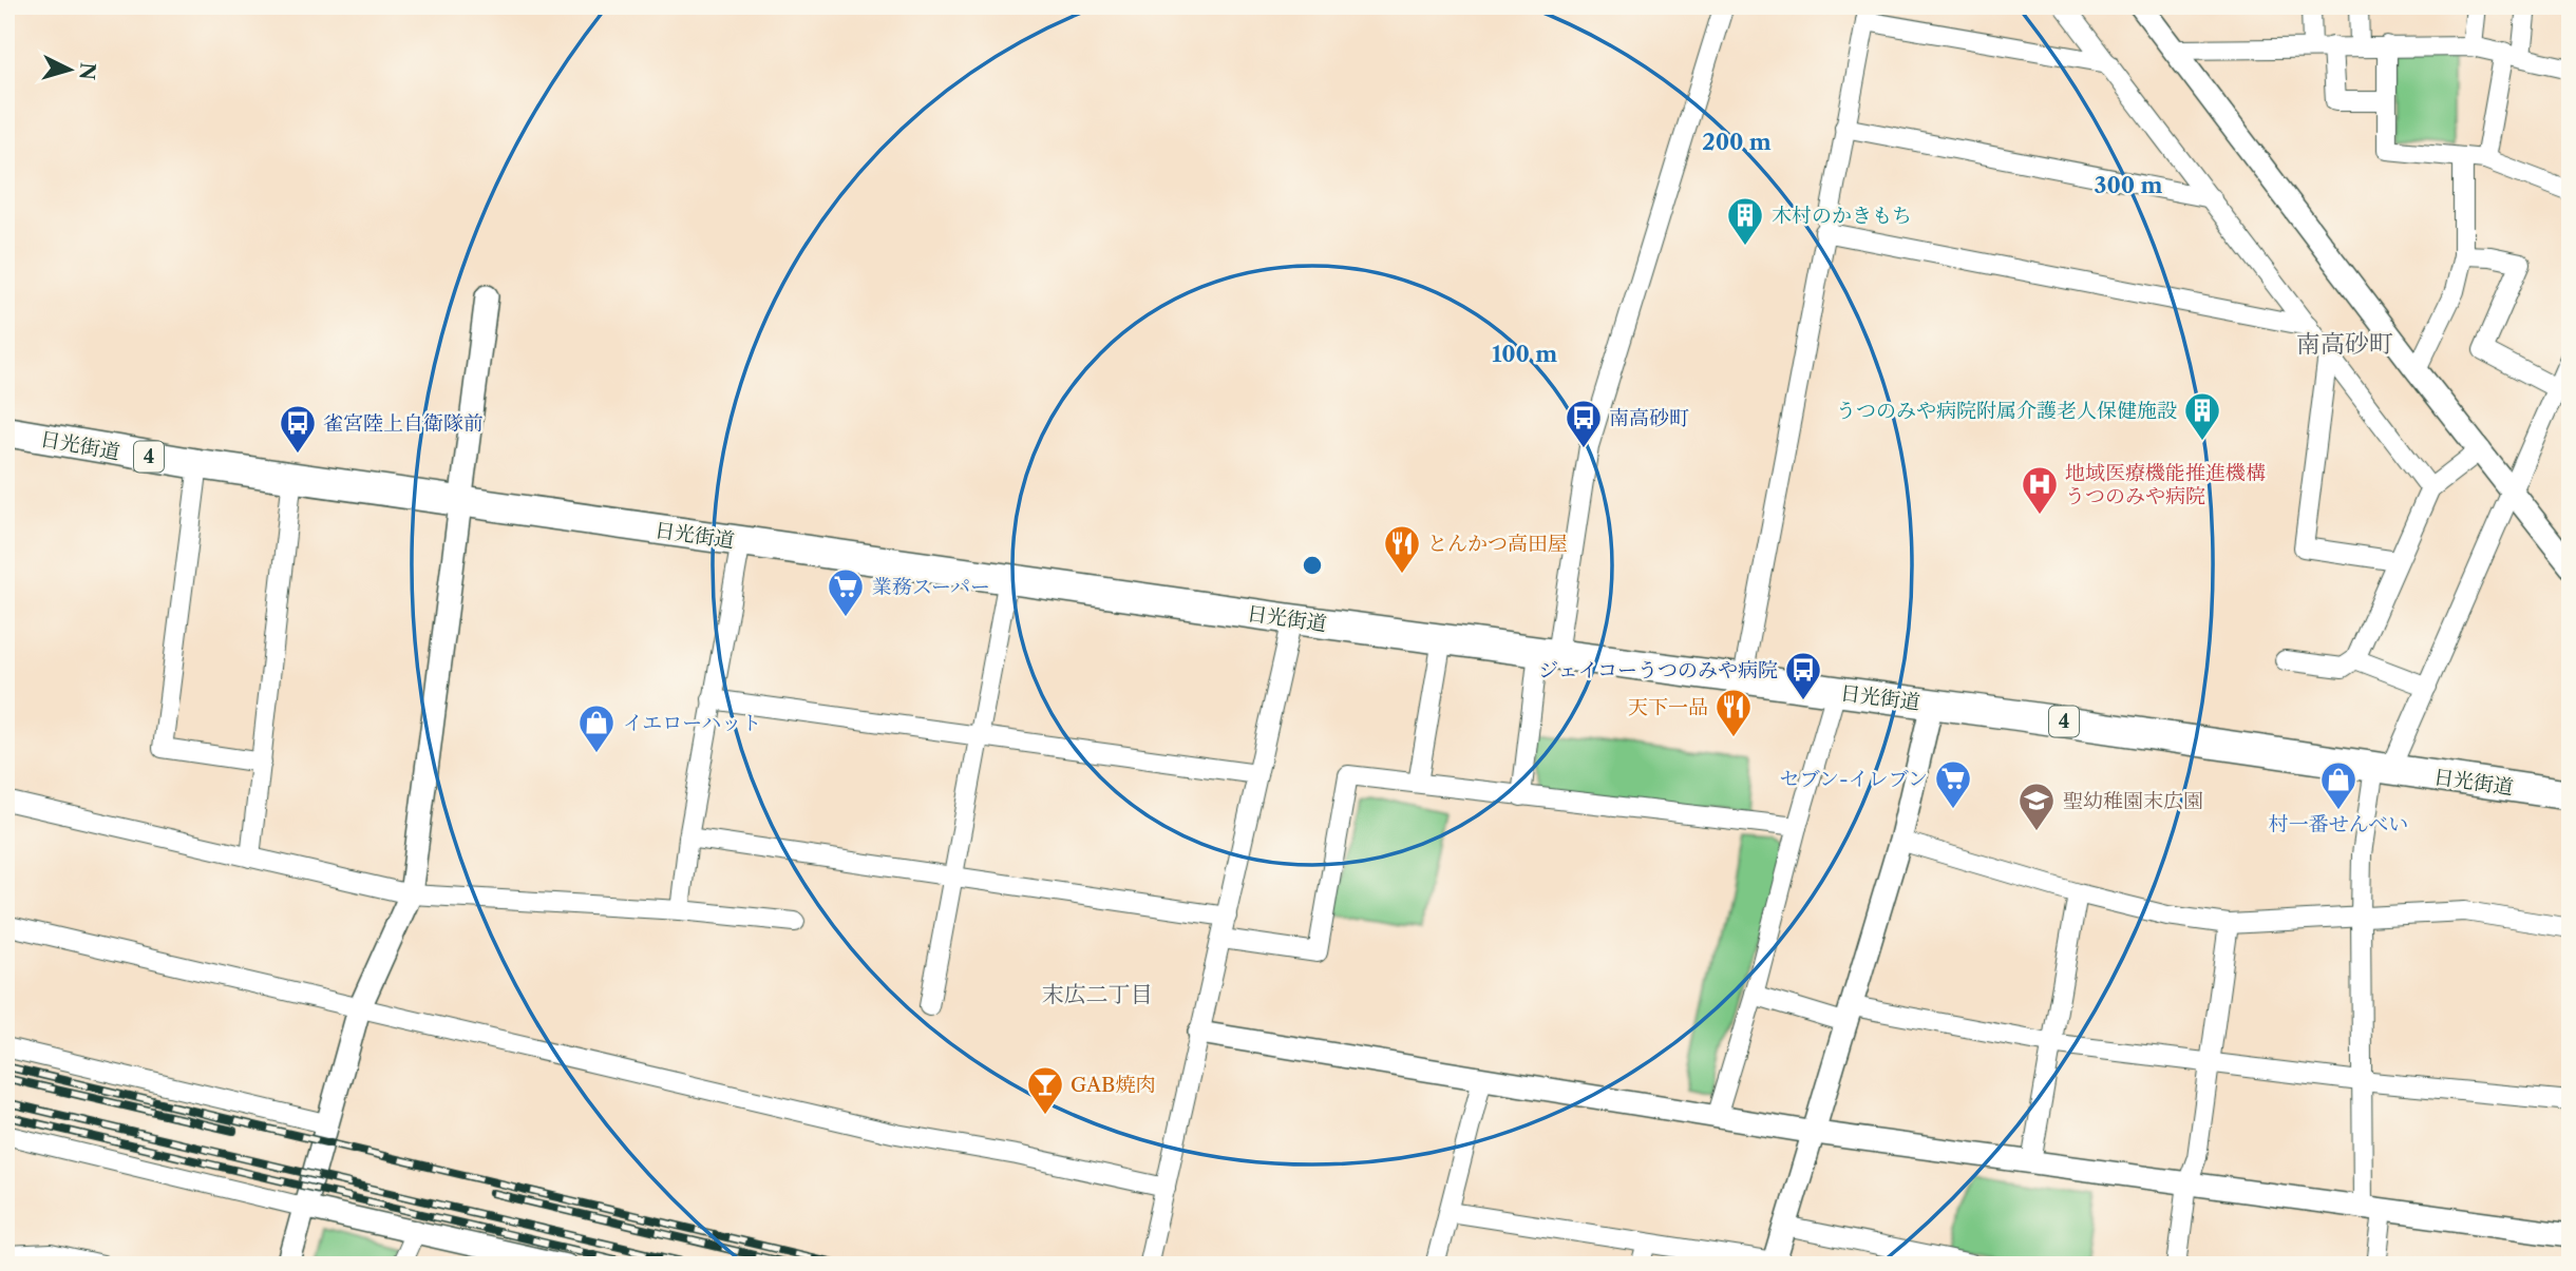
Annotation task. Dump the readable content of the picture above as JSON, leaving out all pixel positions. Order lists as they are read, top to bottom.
{
  "streets": {
    "highway": ["日光街道", "4"]
  },
  "districts": ["南高砂町", "末広二丁目"],
  "places": {
    "building": ["木村のかきもち", "うつのみや病院附属介護老人保健施設"],
    "bus stop": ["南高砂町", "雀宮陸上自衛隊前", "ジェイコーうつのみや病院"],
    "hospital": ["地域医療機能推進機構 うつのみや病院"],
    "restaurant": ["とんかつ高田屋", "天下一品"],
    "supermarket": ["業務スーパー", "セブン-イレブン"],
    "shop": ["イエローハット", "村一番せんべい"],
    "school or university": ["聖幼稚園末広園"],
    "bar": ["GAB焼肉"]
  },
  "north": "right",
  "rings": ["200 m", "300 m", "100 m"]
}
